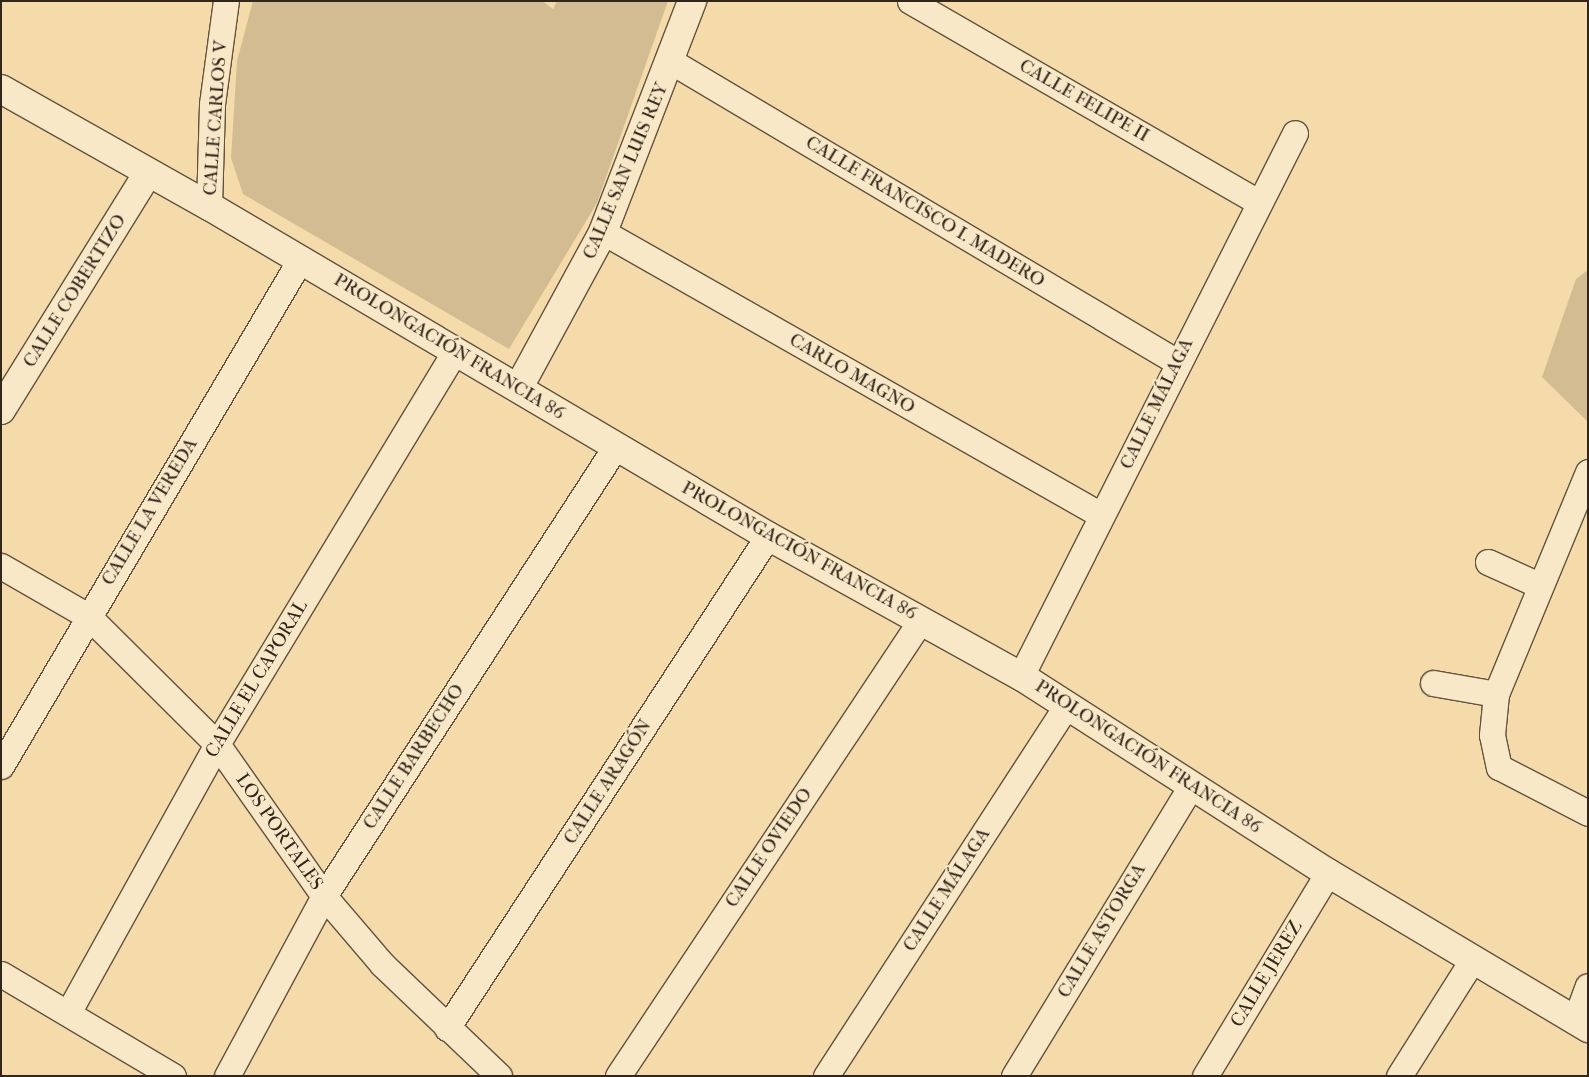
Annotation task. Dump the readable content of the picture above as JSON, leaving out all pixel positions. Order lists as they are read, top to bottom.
{
  "streets": {
    "street": [
      "CALLE FELIPE II",
      "CALLE CARLOS V",
      "CALLE SAN LUIS REY",
      "CALLE FRANCISCO I. MADERO",
      "CALLE COBERTIZO",
      "PROLONGACIÓN FRANCIA 86",
      "CARLO MAGNO",
      "CALLE MÁLAGA",
      "CALLE LA VEREDA",
      "CALLE EL CAPORAL",
      "CALLE BARBECHO",
      "CALLE ARAGÓN",
      "LOS PORTALES",
      "CALLE OVIEDO",
      "CALLE ASTORGA",
      "CALLE JEREZ"
    ]
  },
  "crossings": [
    ["CALLE FELIPE II", "CALLE MÁLAGA"],
    ["CALLE CARLOS V", "PROLONGACIÓN FRANCIA 86"],
    ["CALLE SAN LUIS REY", "CALLE FRANCISCO I. MADERO"],
    ["CALLE SAN LUIS REY", "PROLONGACIÓN FRANCIA 86"],
    ["CALLE SAN LUIS REY", "CARLO MAGNO"],
    ["CALLE FRANCISCO I. MADERO", "CALLE MÁLAGA"],
    ["CALLE COBERTIZO", "PROLONGACIÓN FRANCIA 86"],
    ["PROLONGACIÓN FRANCIA 86", "CALLE MÁLAGA"],
    ["PROLONGACIÓN FRANCIA 86", "CALLE LA VEREDA"],
    ["PROLONGACIÓN FRANCIA 86", "CALLE EL CAPORAL"],
    ["PROLONGACIÓN FRANCIA 86", "CALLE BARBECHO"],
    ["PROLONGACIÓN FRANCIA 86", "CALLE ARAGÓN"],
    ["PROLONGACIÓN FRANCIA 86", "CALLE OVIEDO"],
    ["PROLONGACIÓN FRANCIA 86", "CALLE ASTORGA"],
    ["PROLONGACIÓN FRANCIA 86", "CALLE JEREZ"],
    ["CARLO MAGNO", "CALLE MÁLAGA"],
    ["CALLE LA VEREDA", "LOS PORTALES"],
    ["CALLE EL CAPORAL", "LOS PORTALES"],
    ["CALLE BARBECHO", "LOS PORTALES"],
    ["CALLE ARAGÓN", "LOS PORTALES"]
  ]
}
